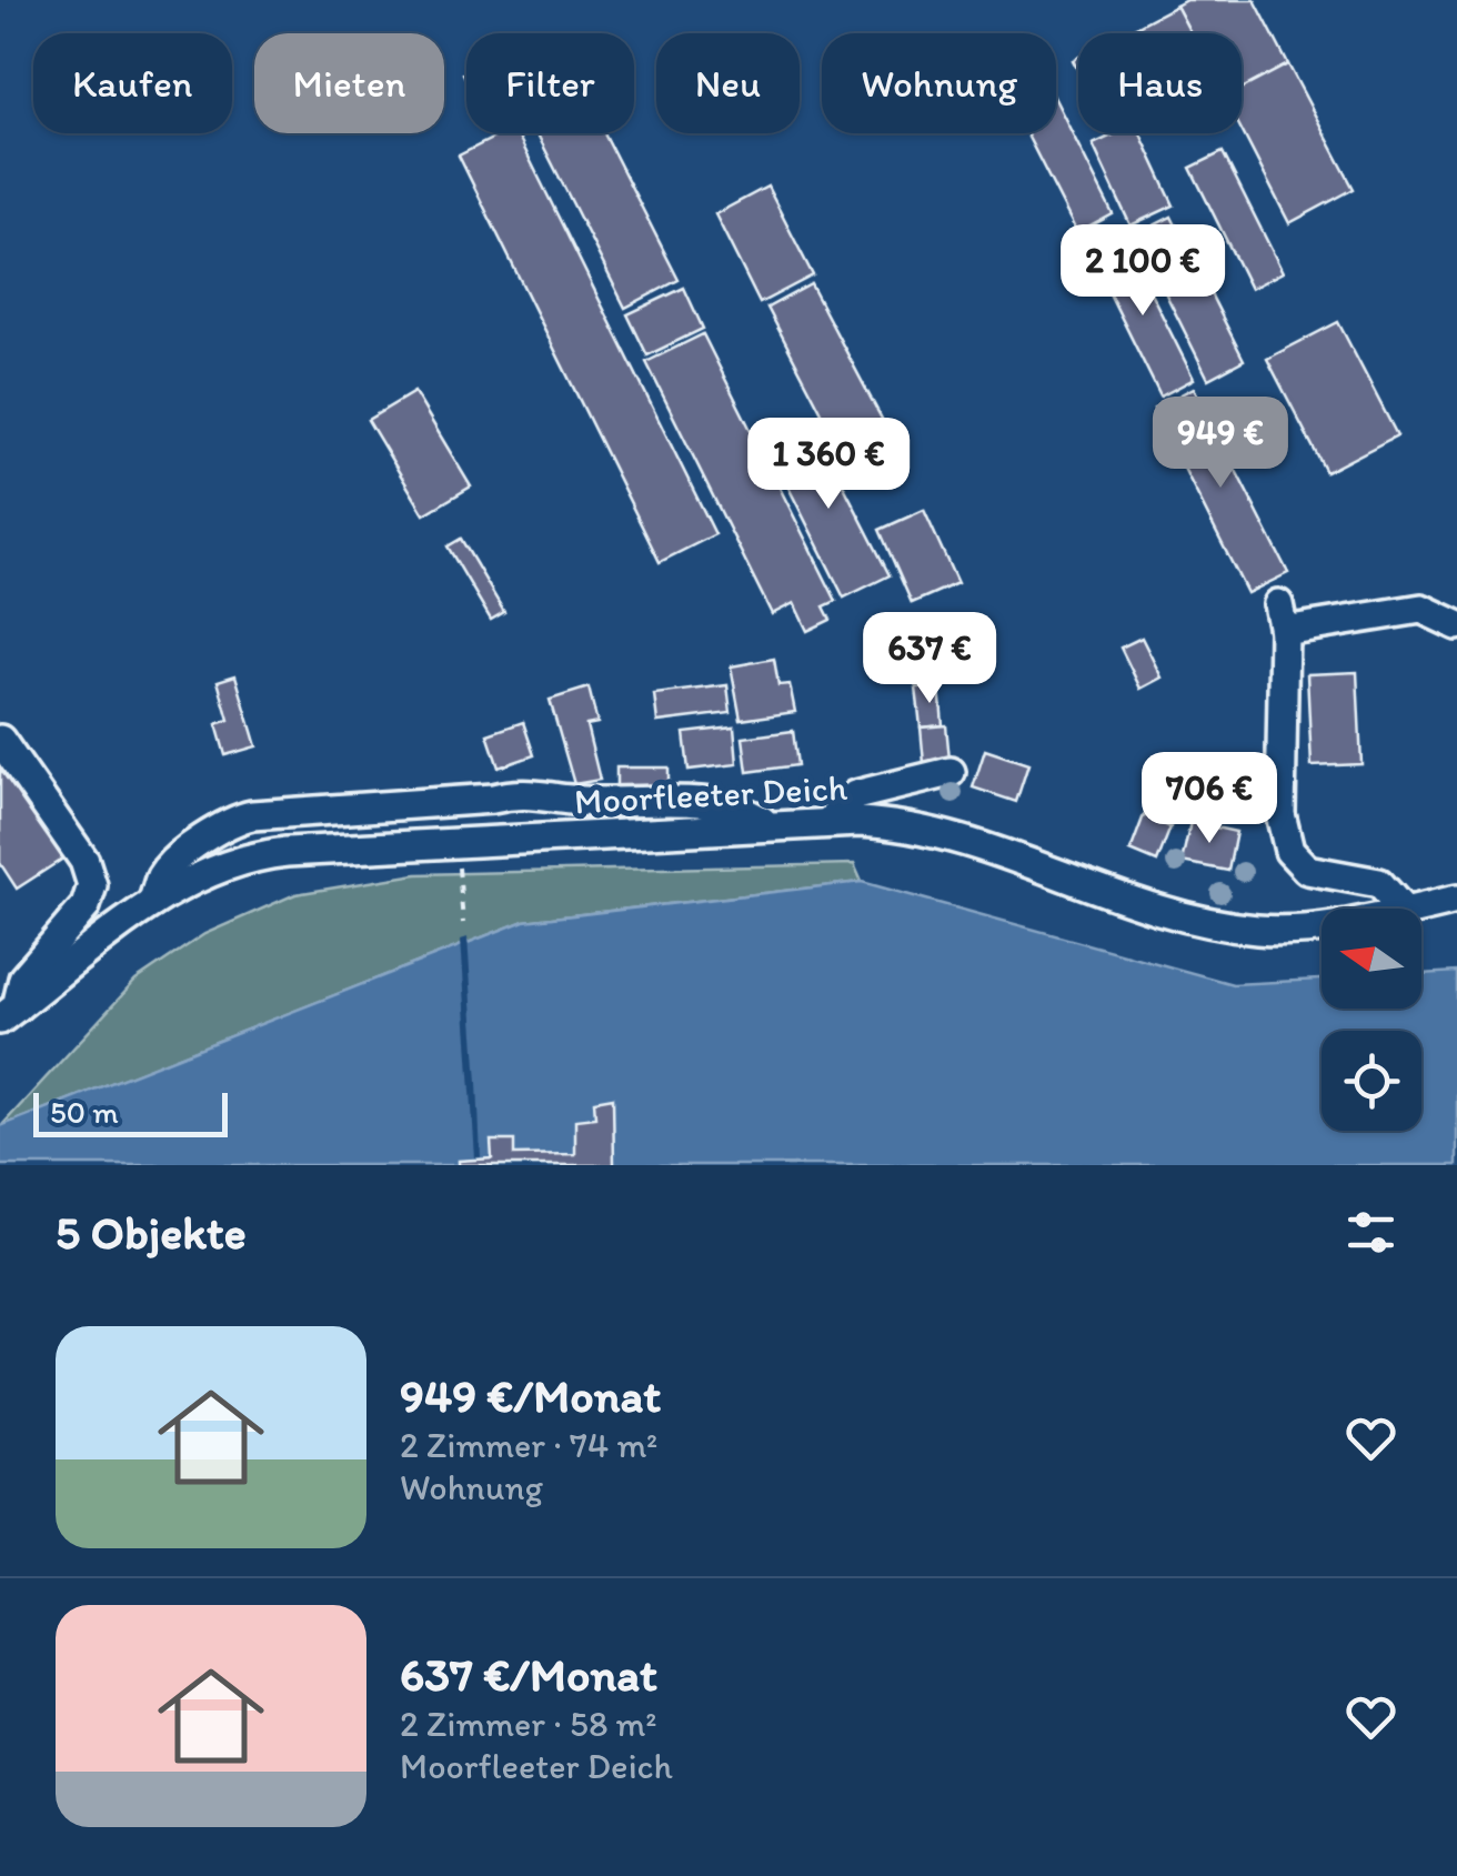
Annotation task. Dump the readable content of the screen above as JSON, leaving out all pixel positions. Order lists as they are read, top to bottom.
{
  "streets": {
    "street": ["Moorfleeter Deich"]
  },
  "scale_bar": "50 m",
  "north": "left",
  "page": {
    "chip": [
      "Kaufen",
      "Mieten",
      "Filter",
      "Neu",
      "Wohnung",
      "Haus"
    ],
    "price": [
      "2 100 €",
      "949 €",
      "1 360 €",
      "637 €",
      "706 €"
    ],
    "scale": "50 m",
    "heading": "5 Objekte",
    "list": [
      {
        "name": "949 €/Monat",
        "note": "2 Zimmer · 74 m² · Wohnung"
      },
      {
        "name": "637 €/Monat",
        "note": "2 Zimmer · 58 m² · Moorfleeter Deich"
      }
    ]
  }
}
